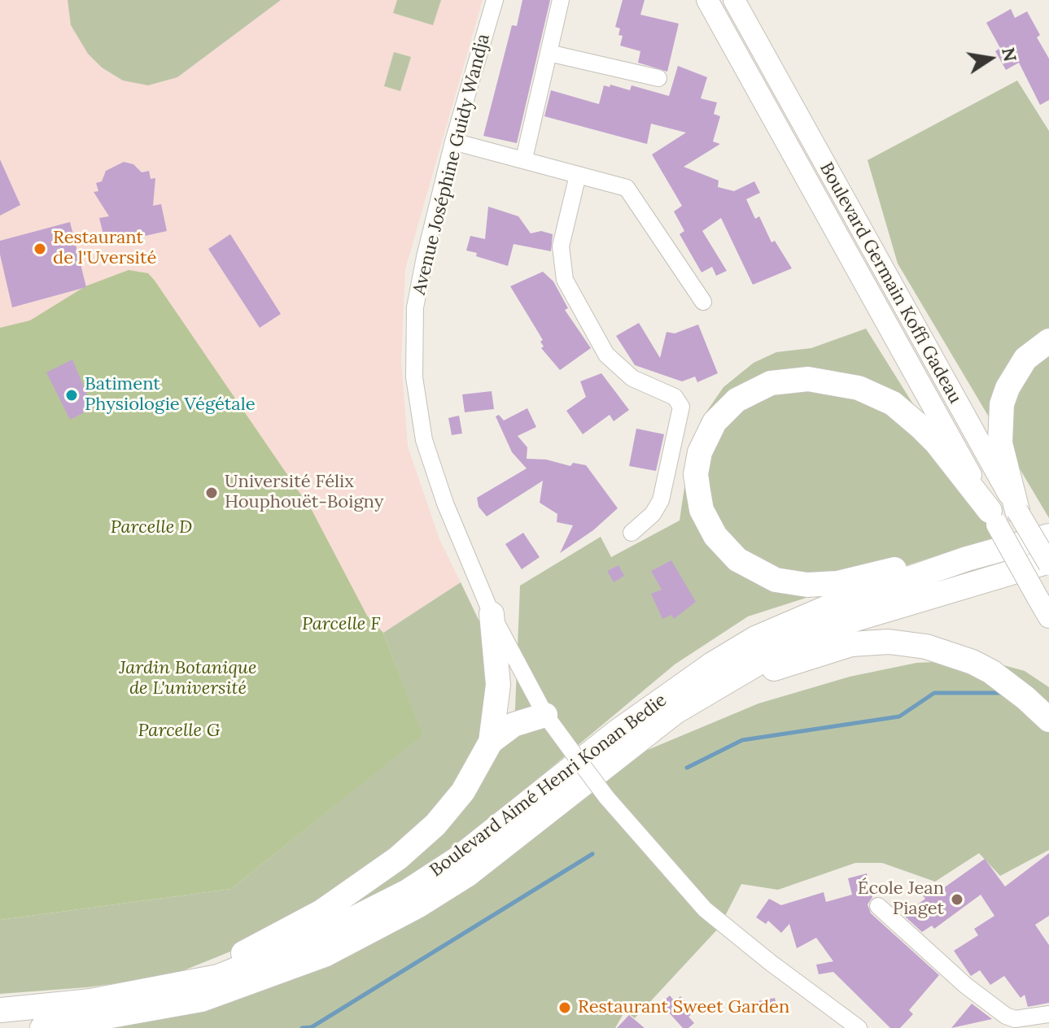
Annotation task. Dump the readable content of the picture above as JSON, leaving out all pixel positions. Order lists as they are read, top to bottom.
{
  "streets": {
    "highway": ["Boulevard Aimé Henri Konan Bedie"],
    "main road": ["Boulevard Germain Koffi Gadeau"],
    "street": ["Avenue Joséphine Guidy Wandja"]
  },
  "crossings": [
    ["Boulevard Germain Koffi Gadeau", "Boulevard Aimé Henri Konan Bedie"]
  ],
  "parks": [
    "Parcelle D",
    "Parcelle F",
    "Jardin Botanique de L'université",
    "Parcelle G"
  ],
  "places": [
    "Restaurant de l'Uversité",
    "Batiment Physiologie Végétale",
    "Université Félix Houphouët-Boigny",
    "École Jean Piaget",
    "Restaurant Sweet Garden"
  ],
  "north": "right"
}
